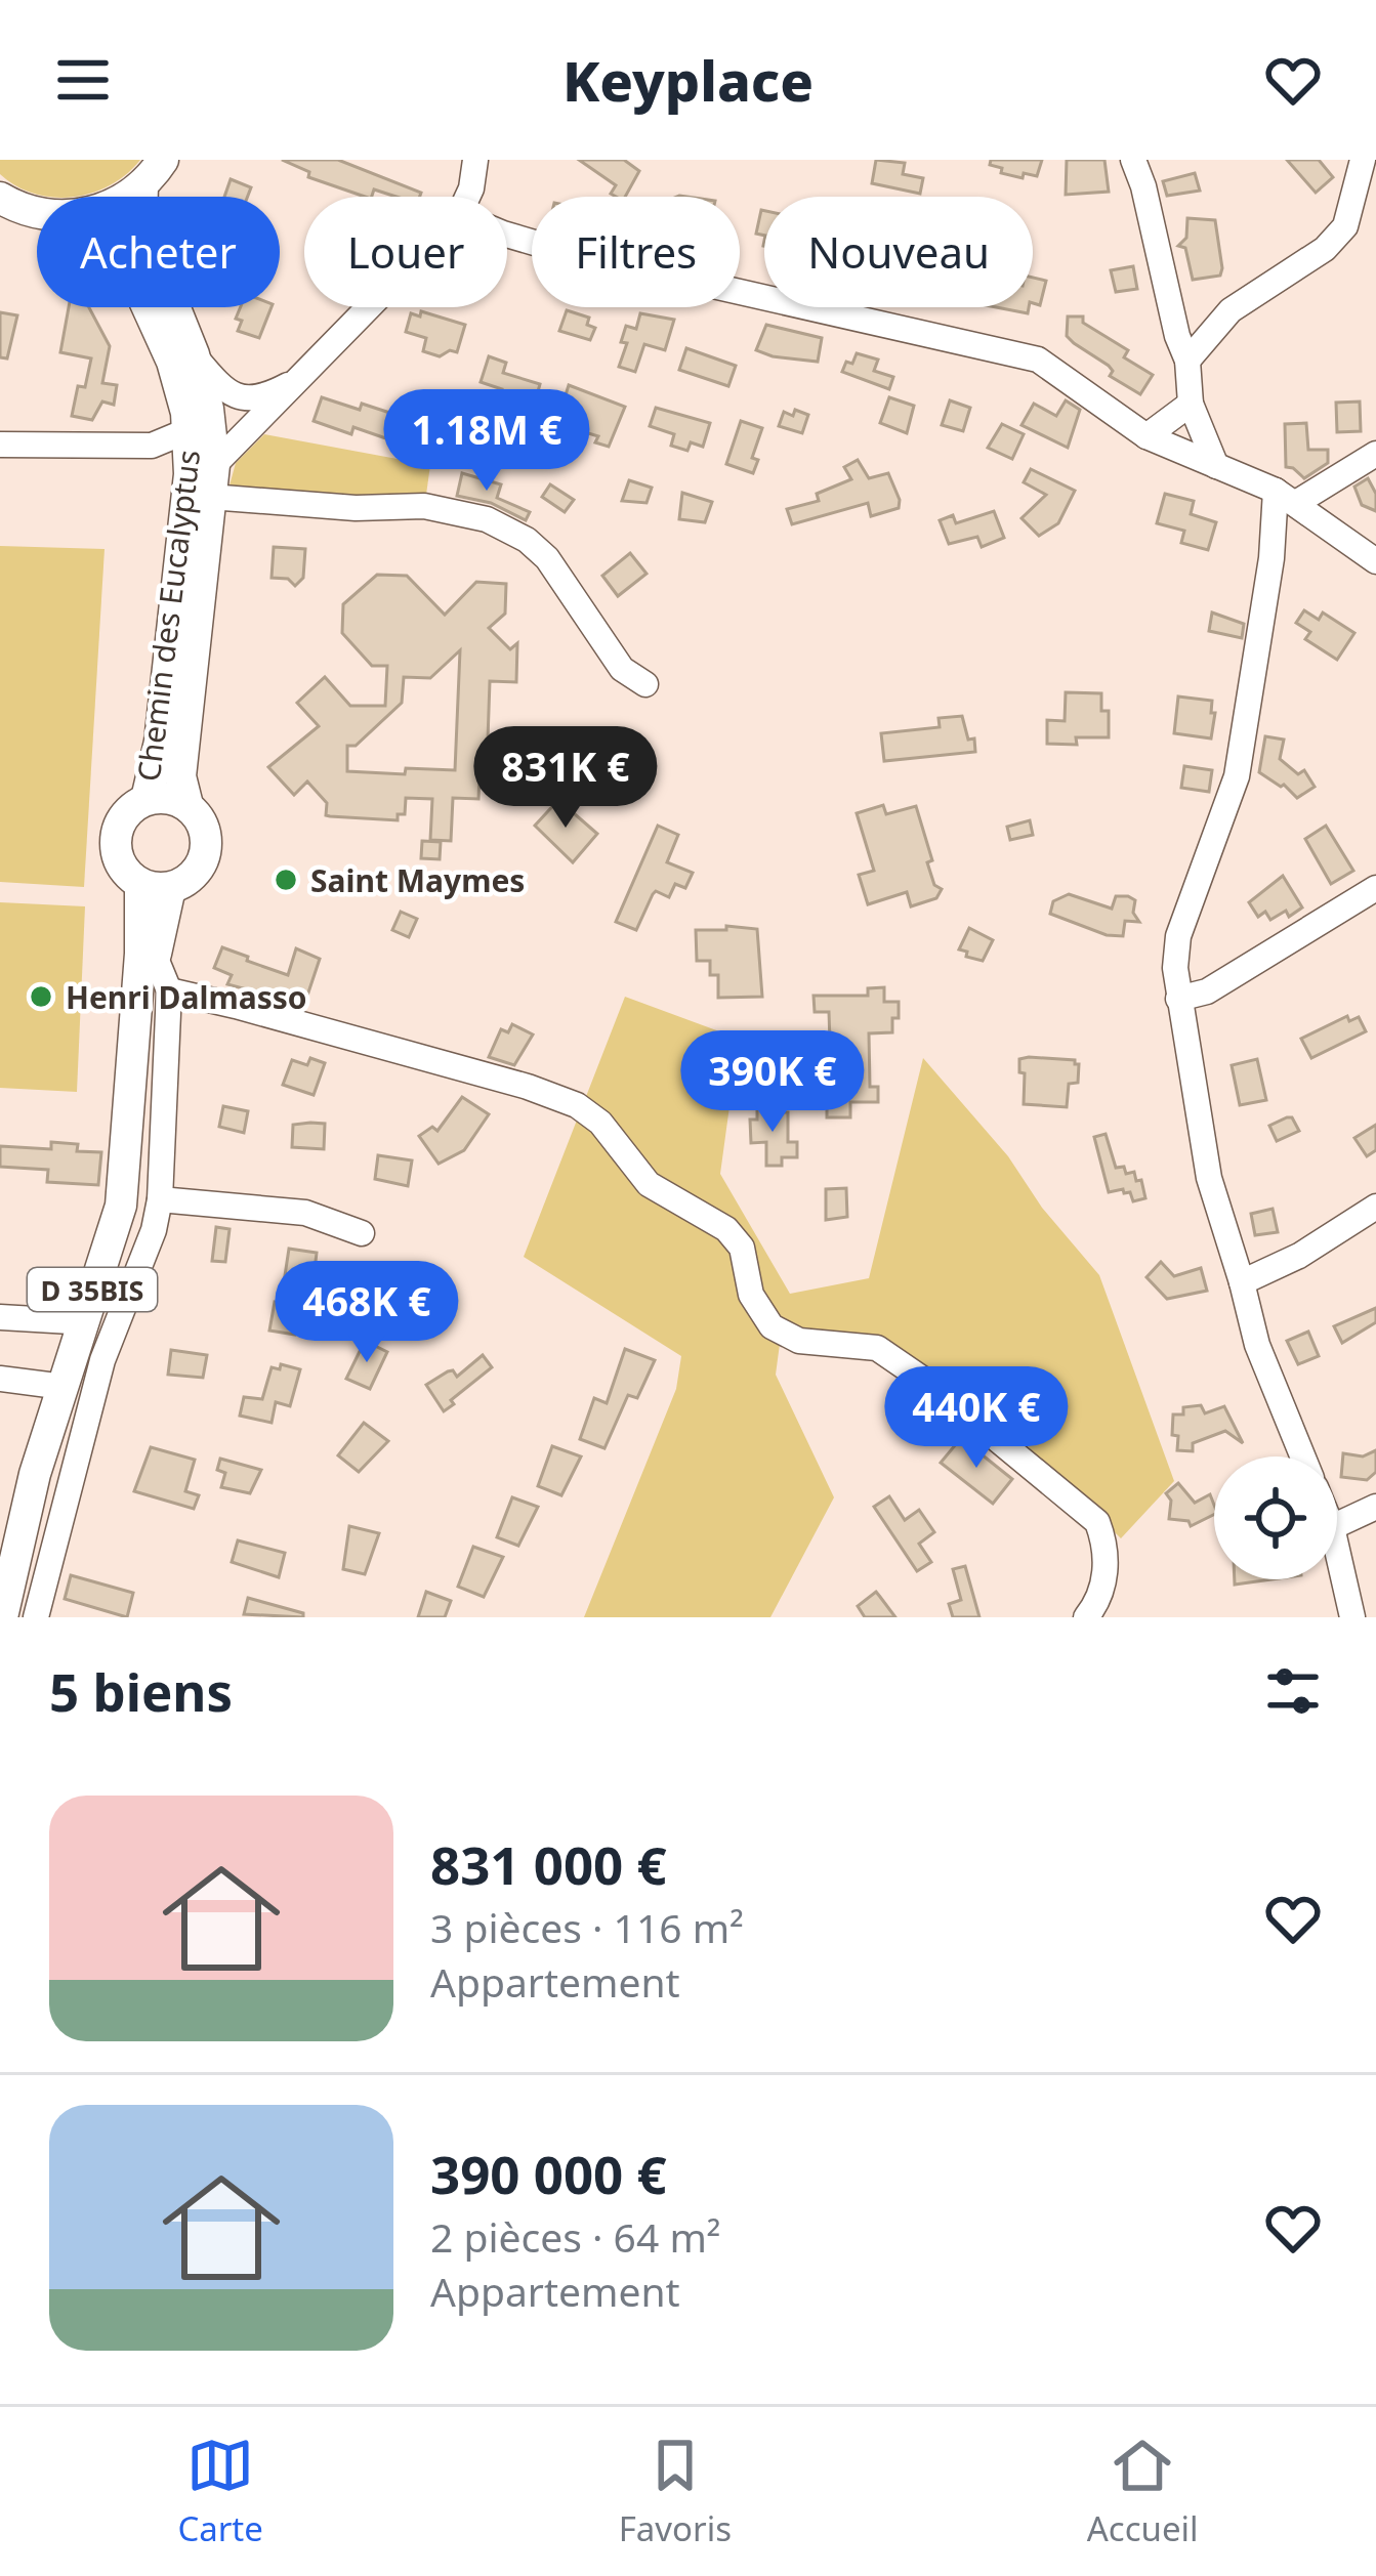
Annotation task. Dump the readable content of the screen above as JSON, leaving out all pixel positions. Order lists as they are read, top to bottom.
{
  "streets": {
    "main road": ["Chemin des Eucalyptus", "D 35BIS"]
  },
  "crossings": [
    ["Chemin des Eucalyptus", "D 35BIS"]
  ],
  "places": ["Saint Maymes", "Henri Dalmasso"],
  "page": {
    "header": "Keyplace",
    "chip": [
      "Acheter",
      "Louer",
      "Filtres",
      "Nouveau"
    ],
    "price": [
      "1.18M €",
      "831K €",
      "390K €",
      "468K €",
      "440K €"
    ],
    "heading": "5 biens",
    "list": [
      {
        "name": "831 000 €",
        "note": "3 pièces · 116 m² · Appartement"
      },
      {
        "name": "390 000 €",
        "note": "2 pièces · 64 m² · Appartement"
      }
    ],
    "tabs": ["Carte", "Favoris", "Accueil"]
  }
}
